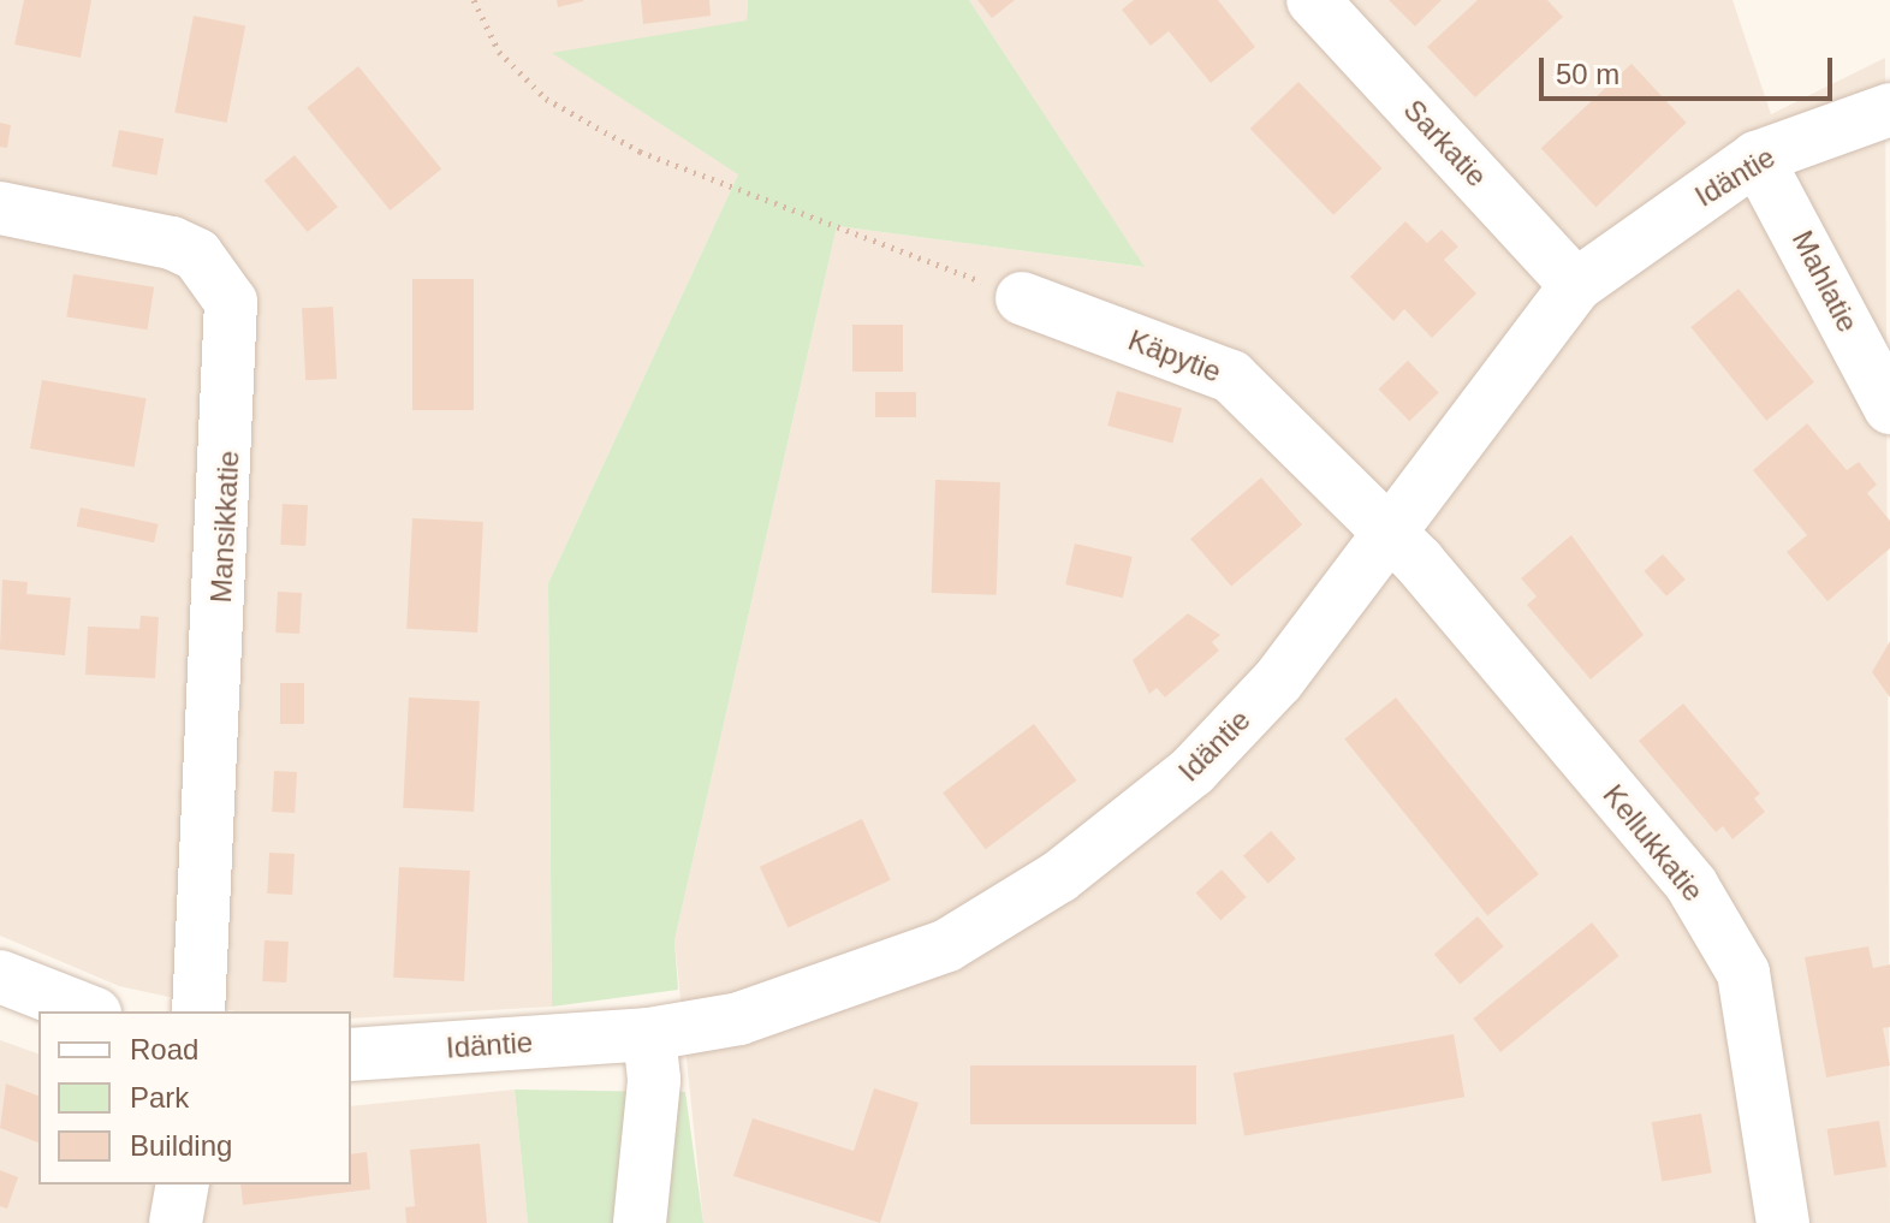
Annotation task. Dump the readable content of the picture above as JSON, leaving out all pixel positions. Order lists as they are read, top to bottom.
{
  "streets": {
    "street": [
      "Sarkatie",
      "Idäntie",
      "Mahlatie",
      "Käpytie",
      "Mansikkatie",
      "Kellukkatie"
    ]
  },
  "crossings": [
    ["Sarkatie", "Idäntie"],
    ["Idäntie", "Mahlatie"],
    ["Idäntie", "Käpytie"],
    ["Idäntie", "Kellukkatie"],
    ["Käpytie", "Kellukkatie"]
  ],
  "legend": ["Road", "Park", "Building"],
  "scale_bar": "50 m"
}
